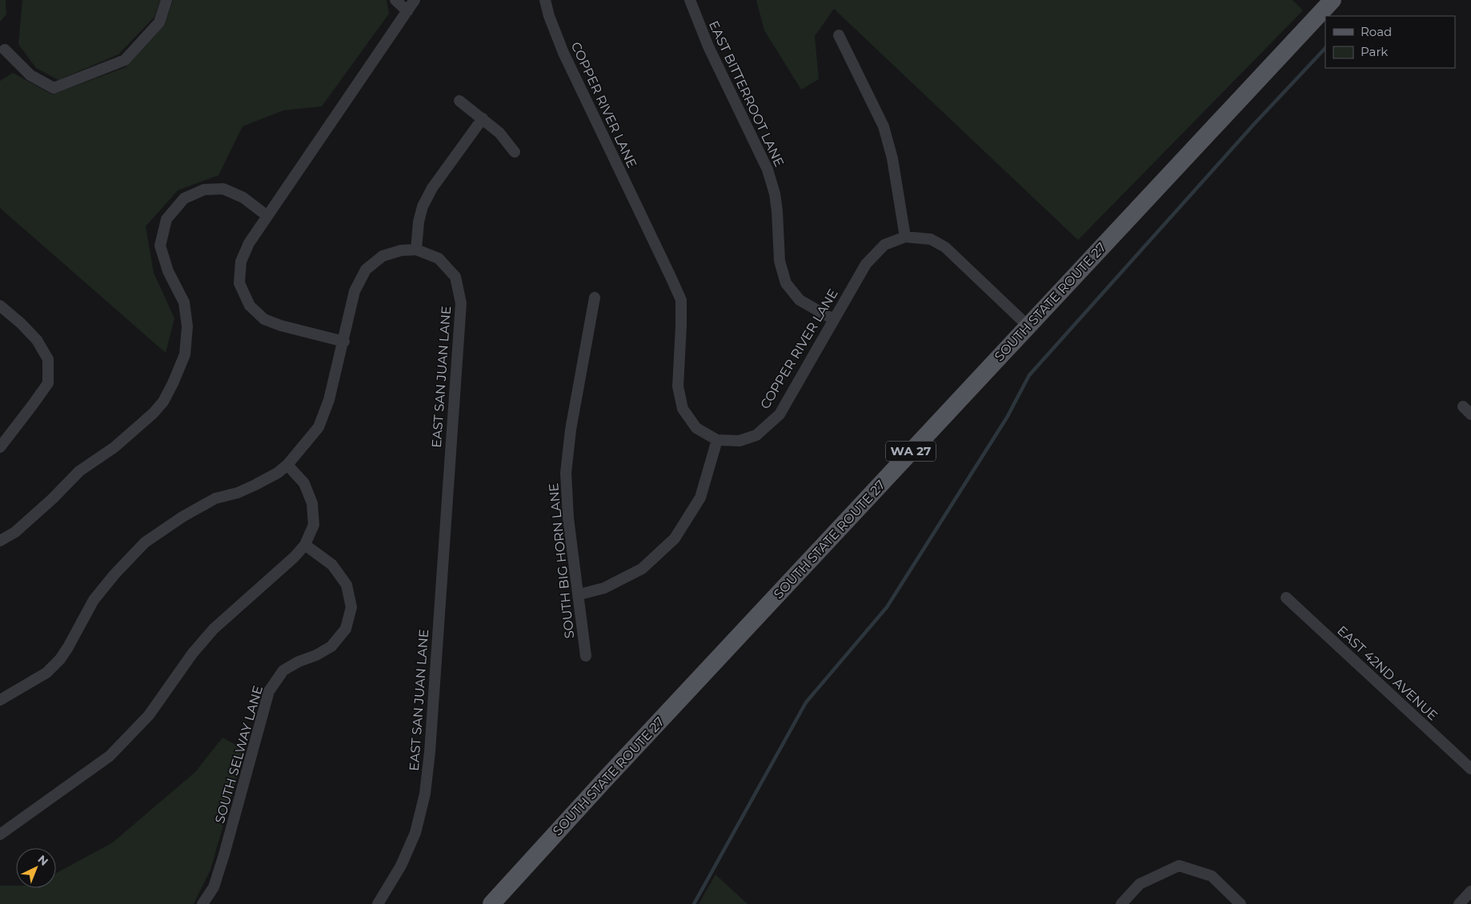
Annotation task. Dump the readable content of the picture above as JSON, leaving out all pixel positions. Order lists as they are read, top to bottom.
{
  "streets": {
    "main road": ["SOUTH STATE ROUTE 27", "WA 27"],
    "street": [
      "EAST BITTERROOT LANE",
      "COPPER RIVER LANE",
      "EAST SAN JUAN LANE",
      "SOUTH BIG HORN LANE",
      "EAST 42ND AVENUE",
      "SOUTH SELWAY LANE"
    ]
  },
  "crossings": [
    ["EAST BITTERROOT LANE", "COPPER RIVER LANE"],
    ["COPPER RIVER LANE", "SOUTH STATE ROUTE 27"]
  ],
  "legend": ["Road", "Park"],
  "north": "top right"
}
